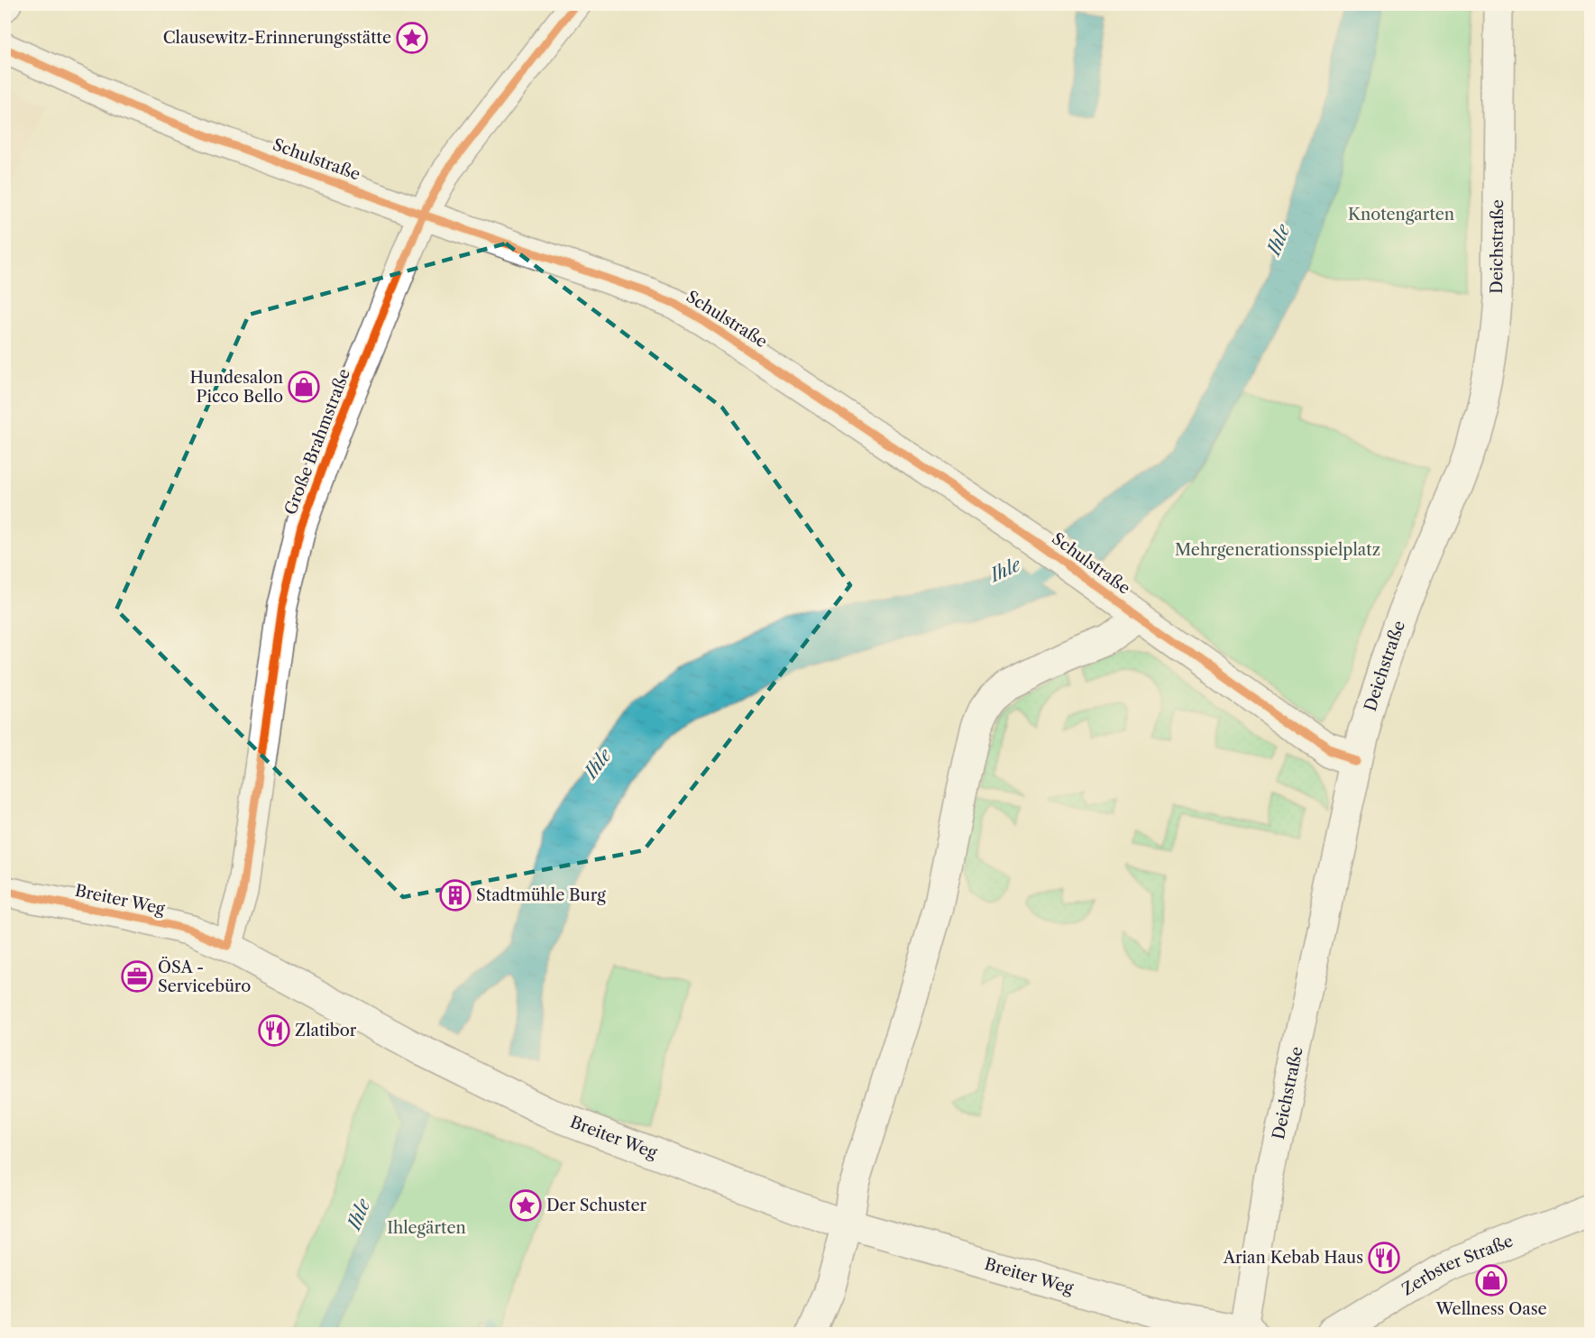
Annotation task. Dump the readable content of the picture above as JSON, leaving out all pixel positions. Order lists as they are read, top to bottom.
{
  "streets": {
    "street": [
      "Schulstraße",
      "Deichstraße",
      "Große Brahmstraße",
      "Breiter Weg",
      "Zerbster Straße"
    ]
  },
  "crossings": [
    ["Schulstraße", "Deichstraße"],
    ["Schulstraße", "Große Brahmstraße"],
    ["Deichstraße", "Breiter Weg"],
    ["Große Brahmstraße", "Breiter Weg"]
  ],
  "water": ["Ihle"],
  "parks": ["Knotengarten", "Mehrgenerationsspielplatz", "Ihlegärten"],
  "places": {
    "place": ["Clausewitz-Erinnerungsstätte", "Der Schuster"],
    "shop": ["Hundesalon Picco Bello", "Wellness Oase"],
    "building": ["Stadtmühle Burg"],
    "office": ["ÖSA - Servicebüro"],
    "restaurant": ["Zlatibor", "Arian Kebab Haus"]
  }
}
